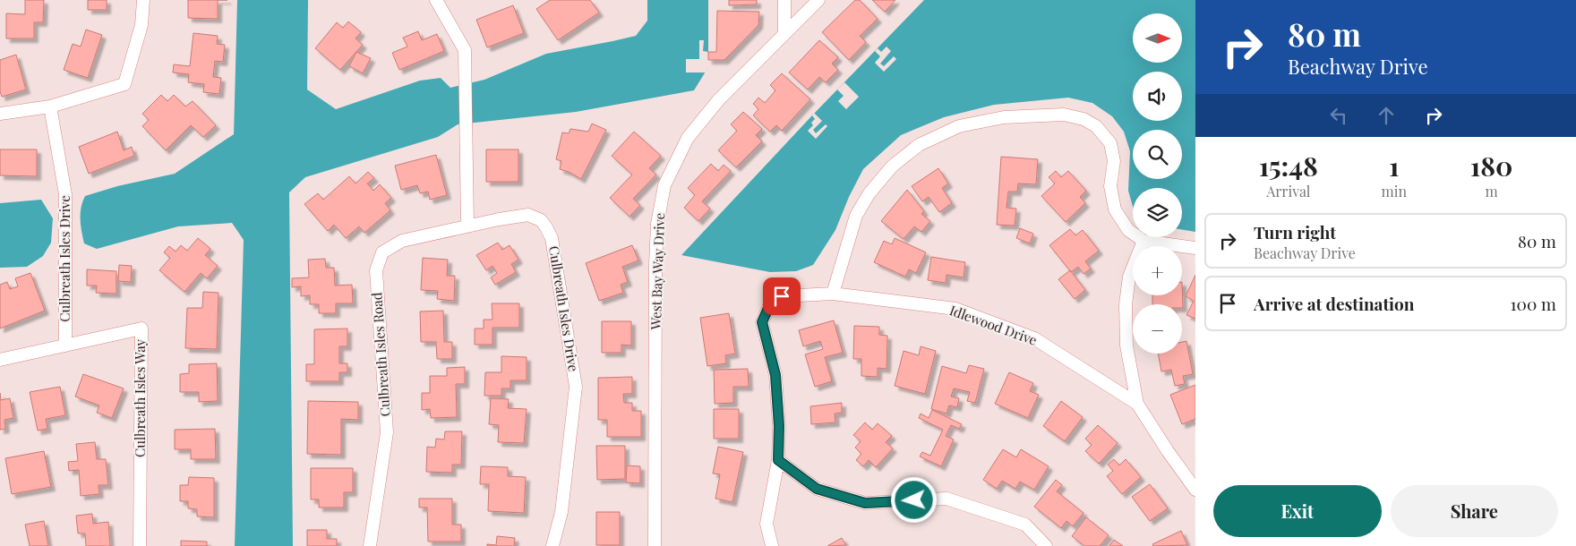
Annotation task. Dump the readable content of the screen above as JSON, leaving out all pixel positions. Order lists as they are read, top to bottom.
{
  "streets": {
    "street": [
      "Culbreath Isles Drive",
      "West Bay Way Drive",
      "Idlewood Drive",
      "Culbreath Isles Road",
      "Culbreath Isles Way"
    ]
  },
  "crossings": [
    ["Culbreath Isles Drive", "Culbreath Isles Road"],
    ["Culbreath Isles Drive", "Culbreath Isles Way"]
  ],
  "north": "right",
  "page": {
    "turn": ["80 m", "Beachway Drive"],
    "map_buttons": ["+", "−"],
    "eta": [
      "15:48",
      "Arrival",
      "1",
      "min",
      "180",
      "m"
    ],
    "list": [
      {
        "name": "Turn right",
        "note": "Beachway Drive",
        "value": "80 m"
      },
      {
        "name": "Arrive at destination",
        "value": "100 m"
      }
    ],
    "buttons": ["Exit", "Share"]
  }
}
